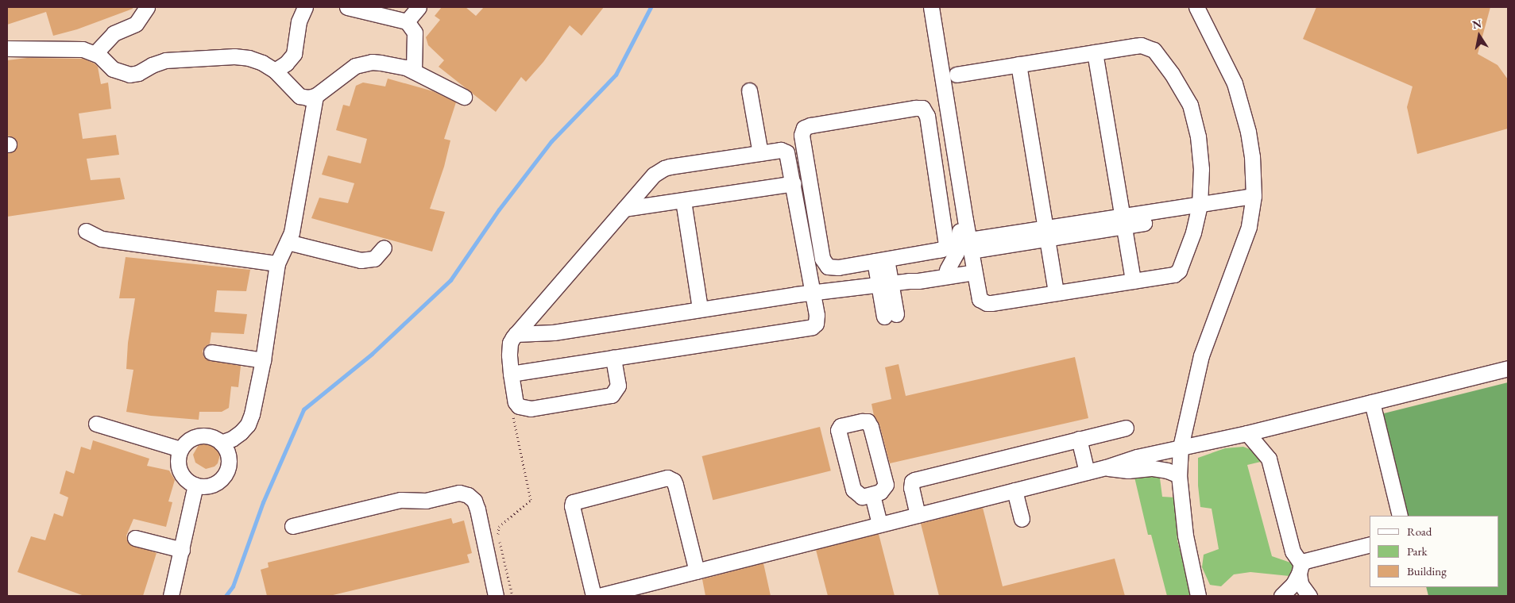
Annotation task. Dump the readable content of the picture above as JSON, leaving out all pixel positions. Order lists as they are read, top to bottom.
{
  "legend": ["Road", "Park", "Building"],
  "north": "top"
}
